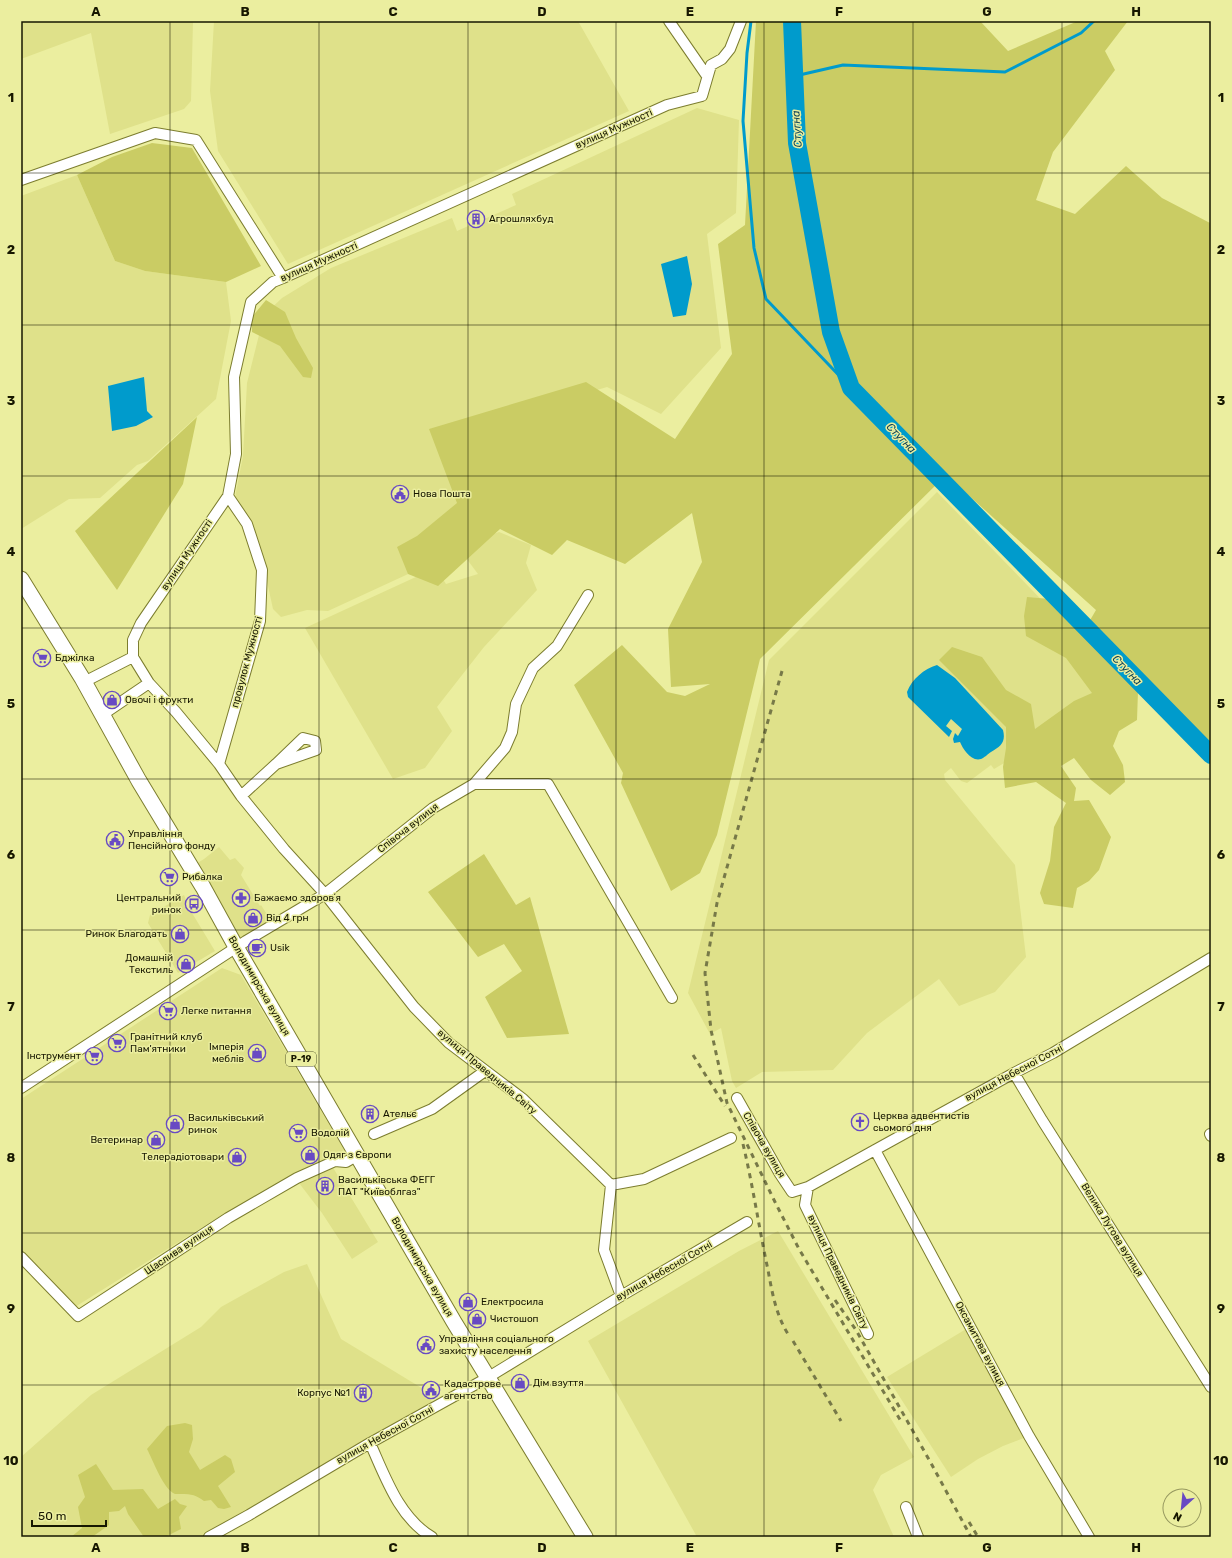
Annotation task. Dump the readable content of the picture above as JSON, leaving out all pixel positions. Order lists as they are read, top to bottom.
{
  "streets": {
    "main road": ["Володимирська вулиця", "Р-19"],
    "street": [
      "вулиця Мужності",
      "провулок Мужності",
      "Співоча вулиця",
      "вулиця Праведників Світу",
      "вулиця Небесної Сотні",
      "Велика Лугова вулиця",
      "Щаслива вулиця",
      "Оксамитова вулиця"
    ]
  },
  "crossings": [
    ["вулиця Мужності", "провулок Мужності"],
    ["вулиця Мужності", "вулиця Праведників Світу"],
    ["провулок Мужності", "вулиця Праведників Світу"],
    ["Співоча вулиця", "Володимирська вулиця"],
    ["Співоча вулиця", "вулиця Праведників Світу"],
    ["Співоча вулиця", "вулиця Небесної Сотні"],
    ["Володимирська вулиця", "вулиця Небесної Сотні"],
    ["Володимирська вулиця", "Щаслива вулиця"],
    ["вулиця Праведників Світу", "вулиця Небесної Сотні"],
    ["вулиця Небесної Сотні", "Велика Лугова вулиця"],
    ["вулиця Небесної Сотні", "Оксамитова вулиця"]
  ],
  "water": ["Стугна"],
  "places": {
    "building": [
      "Агрошляхбуд",
      "Ательє",
      "Васильківська ФЕГГ ПАТ \"Київоблгаз\"",
      "Корпус №1"
    ],
    "public building": [
      "Нова Пошта",
      "Управління Пенсійного фонду",
      "Управління соціального захисту населення",
      "Кадастрове агентство"
    ],
    "supermarket": [
      "Бджілка",
      "Рибалка",
      "Легке питання",
      "Гранітний клуб Пам'ятники",
      "Інструмент",
      "Водолій"
    ],
    "shop": [
      "Овочі і фрукти",
      "Від 4 грн",
      "Ринок Благодать",
      "Домашній Текстиль",
      "Імперія меблів",
      "Васильківський ринок",
      "Ветеринар",
      "Одяг з Європи",
      "Телерадіотовари",
      "Електросила",
      "Чистошоп",
      "Дім взуття"
    ],
    "pharmacy": ["Бажаємо здоровʼя"],
    "bus stop": ["Центральний ринок"],
    "cafe": ["Usik"],
    "church": ["Церква адвентистів сьомого дня"]
  },
  "scale_bar": "50 m",
  "north": "bottom left",
  "grid": {
    "columns": [
      "A",
      "B",
      "C",
      "D",
      "E",
      "F",
      "G",
      "H"
    ],
    "rows": [
      "1",
      "2",
      "3",
      "4",
      "5",
      "6",
      "7",
      "8",
      "9",
      "10"
    ]
  }
}
